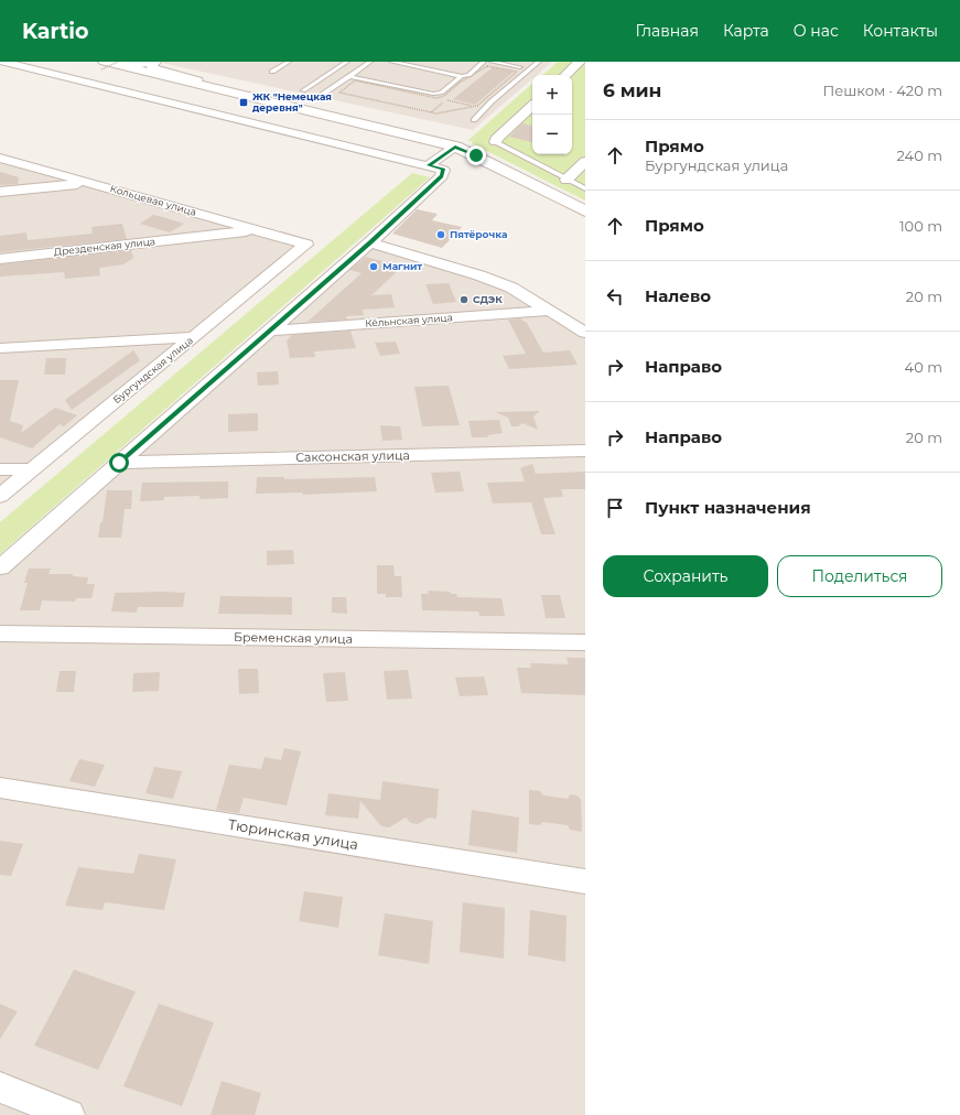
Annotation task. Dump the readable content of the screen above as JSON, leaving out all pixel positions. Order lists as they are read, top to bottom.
{
  "streets": {
    "street": [
      "Кольцевая улица",
      "Дрезденская улица",
      "Кёльнская улица",
      "Бургундская улица",
      "Саксонская улица",
      "Бременская улица",
      "Тюринская улица"
    ]
  },
  "crossings": [
    ["Кольцевая улица", "Дрезденская улица"],
    ["Кольцевая улица", "Бургундская улица"]
  ],
  "places": {
    "transit": ["ЖК \"Немецкая деревня\""],
    "other": ["Пятёрочка", "Магнит", "СДЭК"]
  },
  "page": {
    "header": "Kartio",
    "nav": [
      "Главная",
      "Карта",
      "О нас",
      "Контакты"
    ],
    "heading": ["6 мин", "Пешком · 420 m"],
    "map_buttons": ["+", "−"],
    "list": [
      ["Прямо", "Бургундская улица", "240 m"],
      ["Прямо", "100 m"],
      ["Налево", "20 m"],
      ["Направо", "40 m"],
      ["Направо", "20 m"],
      "Пункт назначения"
    ],
    "buttons": ["Сохранить", "Поделиться"]
  }
}
